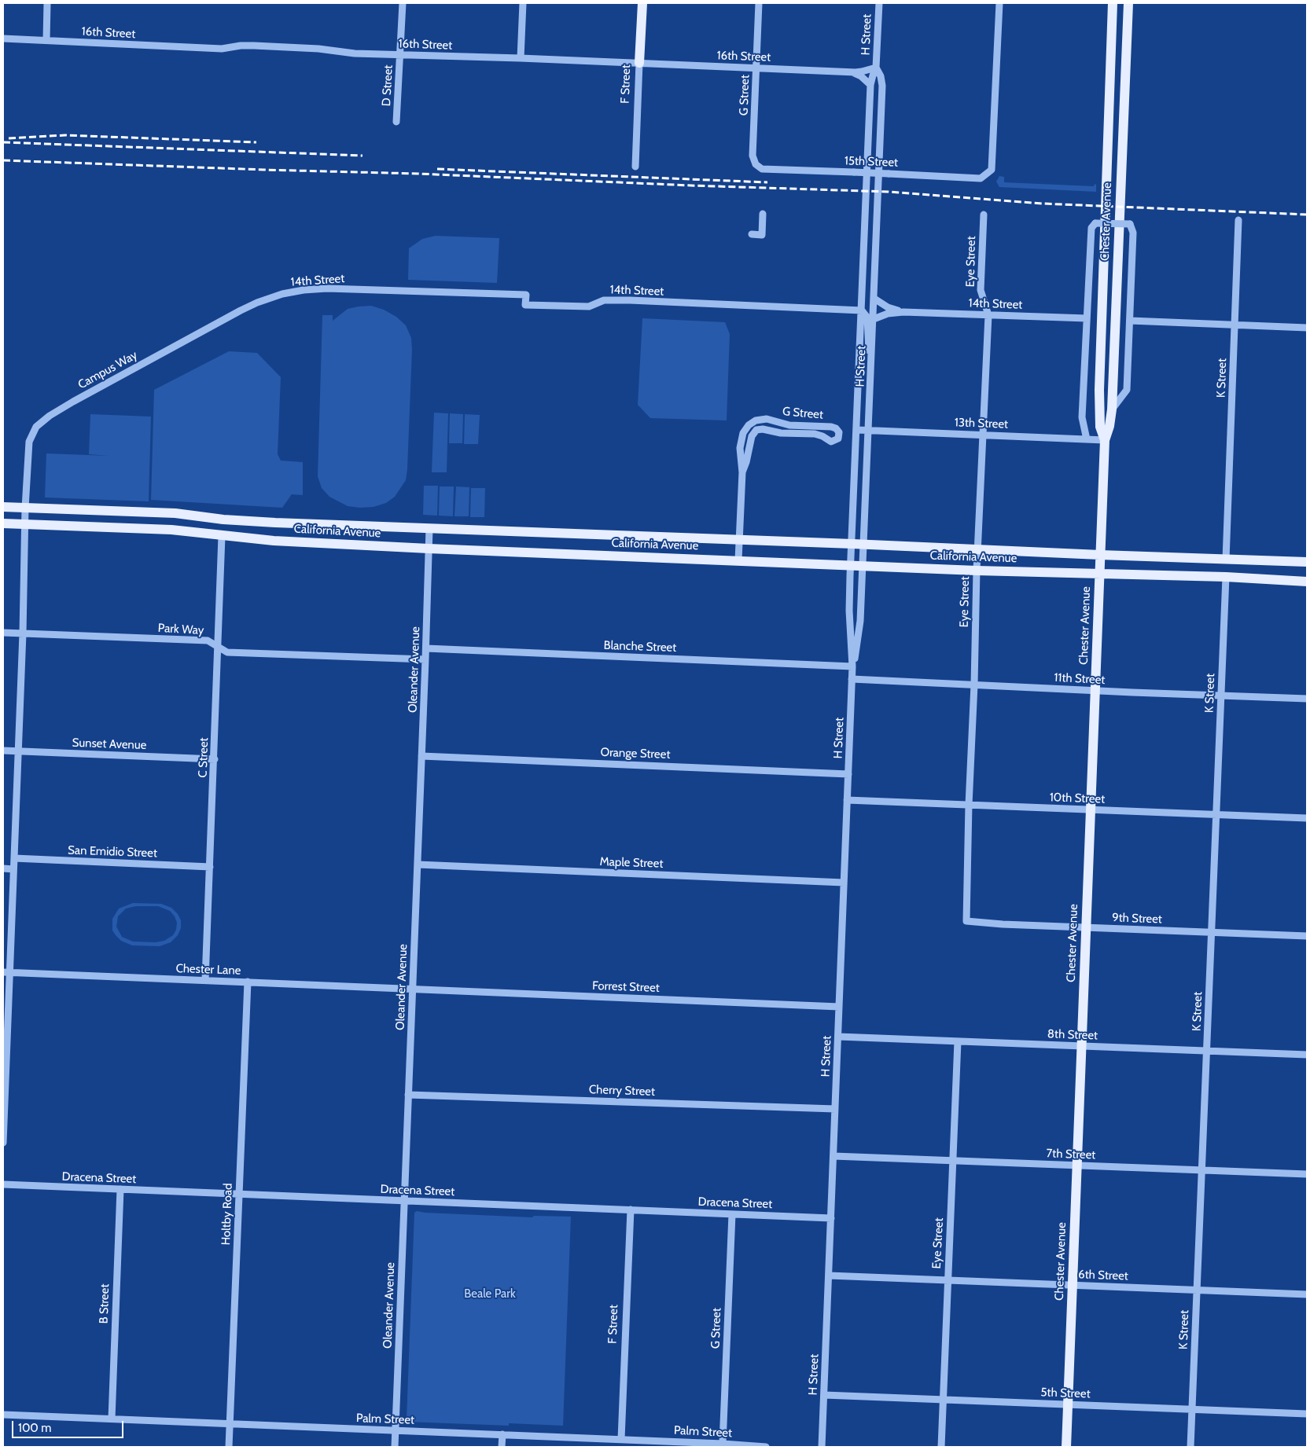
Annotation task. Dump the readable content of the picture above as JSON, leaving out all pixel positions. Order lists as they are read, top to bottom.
{
  "streets": {
    "main road": ["F Street", "Chester Avenue", "California Avenue"],
    "street": [
      "16th Street",
      "H Street",
      "D Street",
      "G Street",
      "15th Street",
      "Eye Street",
      "14th Street",
      "Campus Way",
      "K Street",
      "13th Street",
      "Park Way",
      "Blanche Street",
      "Oleander Avenue",
      "11th Street",
      "Sunset Avenue",
      "Orange Street",
      "C Street",
      "10th Street",
      "San Emidio Street",
      "Maple Street",
      "9th Street",
      "Chester Lane",
      "Forrest Street",
      "8th Street",
      "Cherry Street",
      "7th Street",
      "Dracena Street",
      "Holtby Road",
      "6th Street",
      "B Street",
      "5th Street",
      "Palm Street"
    ]
  },
  "crossings": [
    ["16th Street", "H Street"],
    ["16th Street", "F Street"],
    ["16th Street", "D Street"],
    ["16th Street", "G Street"],
    ["H Street", "14th Street"],
    ["H Street", "13th Street"],
    ["H Street", "California Avenue"],
    ["H Street", "Blanche Street"],
    ["H Street", "11th Street"],
    ["H Street", "Orange Street"],
    ["H Street", "10th Street"],
    ["H Street", "Maple Street"],
    ["H Street", "Forrest Street"],
    ["H Street", "8th Street"],
    ["H Street", "Cherry Street"],
    ["H Street", "7th Street"],
    ["H Street", "Dracena Street"],
    ["H Street", "6th Street"],
    ["H Street", "5th Street"],
    ["F Street", "Dracena Street"],
    ["F Street", "Palm Street"],
    ["G Street", "15th Street"],
    ["G Street", "California Avenue"],
    ["G Street", "Dracena Street"],
    ["G Street", "Palm Street"],
    ["Chester Avenue", "13th Street"],
    ["Chester Avenue", "California Avenue"],
    ["Chester Avenue", "11th Street"],
    ["Chester Avenue", "10th Street"],
    ["Chester Avenue", "9th Street"],
    ["Chester Avenue", "8th Street"],
    ["Chester Avenue", "7th Street"],
    ["Chester Avenue", "6th Street"],
    ["Chester Avenue", "5th Street"],
    ["Eye Street", "14th Street"],
    ["Eye Street", "13th Street"],
    ["Eye Street", "California Avenue"],
    ["Eye Street", "11th Street"],
    ["Eye Street", "10th Street"],
    ["Eye Street", "9th Street"],
    ["Eye Street", "8th Street"],
    ["Eye Street", "7th Street"],
    ["Eye Street", "6th Street"],
    ["Eye Street", "5th Street"],
    ["14th Street", "Campus Way"],
    ["Campus Way", "California Avenue"],
    ["Campus Way", "Park Way"],
    ["Campus Way", "Sunset Avenue"],
    ["Campus Way", "San Emidio Street"],
    ["Campus Way", "Chester Lane"],
    ["K Street", "California Avenue"],
    ["K Street", "11th Street"],
    ["K Street", "10th Street"],
    ["K Street", "9th Street"],
    ["K Street", "8th Street"],
    ["K Street", "7th Street"],
    ["K Street", "6th Street"],
    ["K Street", "5th Street"],
    ["California Avenue", "Oleander Avenue"],
    ["California Avenue", "C Street"],
    ["Park Way", "Oleander Avenue"],
    ["Park Way", "C Street"],
    ["Blanche Street", "Oleander Avenue"],
    ["Oleander Avenue", "Orange Street"],
    ["Oleander Avenue", "Maple Street"],
    ["Oleander Avenue", "Chester Lane"],
    ["Oleander Avenue", "Forrest Street"],
    ["Oleander Avenue", "Cherry Street"],
    ["Oleander Avenue", "Dracena Street"],
    ["Oleander Avenue", "Palm Street"],
    ["Sunset Avenue", "C Street"],
    ["C Street", "San Emidio Street"],
    ["C Street", "Chester Lane"],
    ["Chester Lane", "Forrest Street"],
    ["Chester Lane", "Holtby Road"],
    ["Dracena Street", "Holtby Road"],
    ["Dracena Street", "B Street"],
    ["Holtby Road", "Palm Street"],
    ["B Street", "Palm Street"]
  ],
  "parks": ["Beale Park"],
  "scale_bar": "100 m"
}
